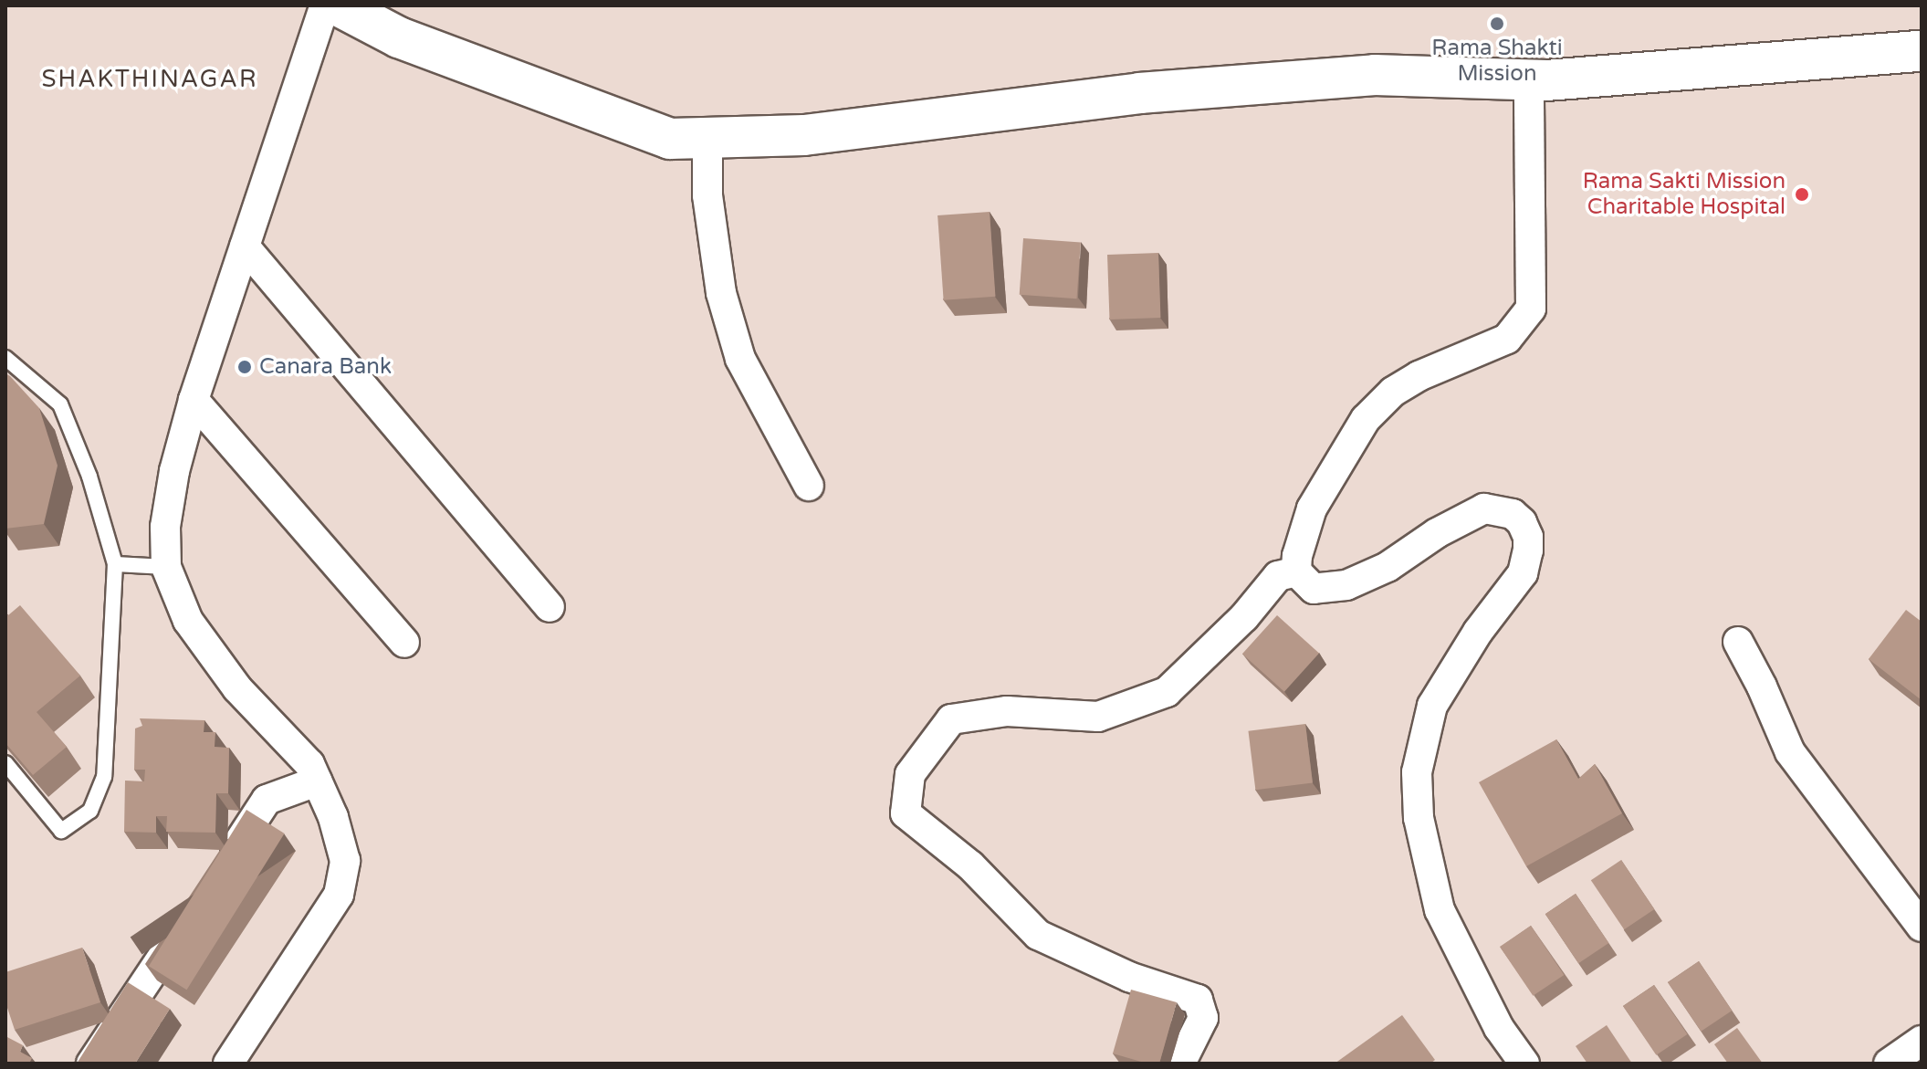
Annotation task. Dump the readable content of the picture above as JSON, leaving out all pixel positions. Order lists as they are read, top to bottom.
{
  "districts": ["SHAKTHINAGAR"],
  "places": ["Rama Shakti Mission", "Rama Sakti Mission Charitable Hospital", "Canara Bank"]
}
